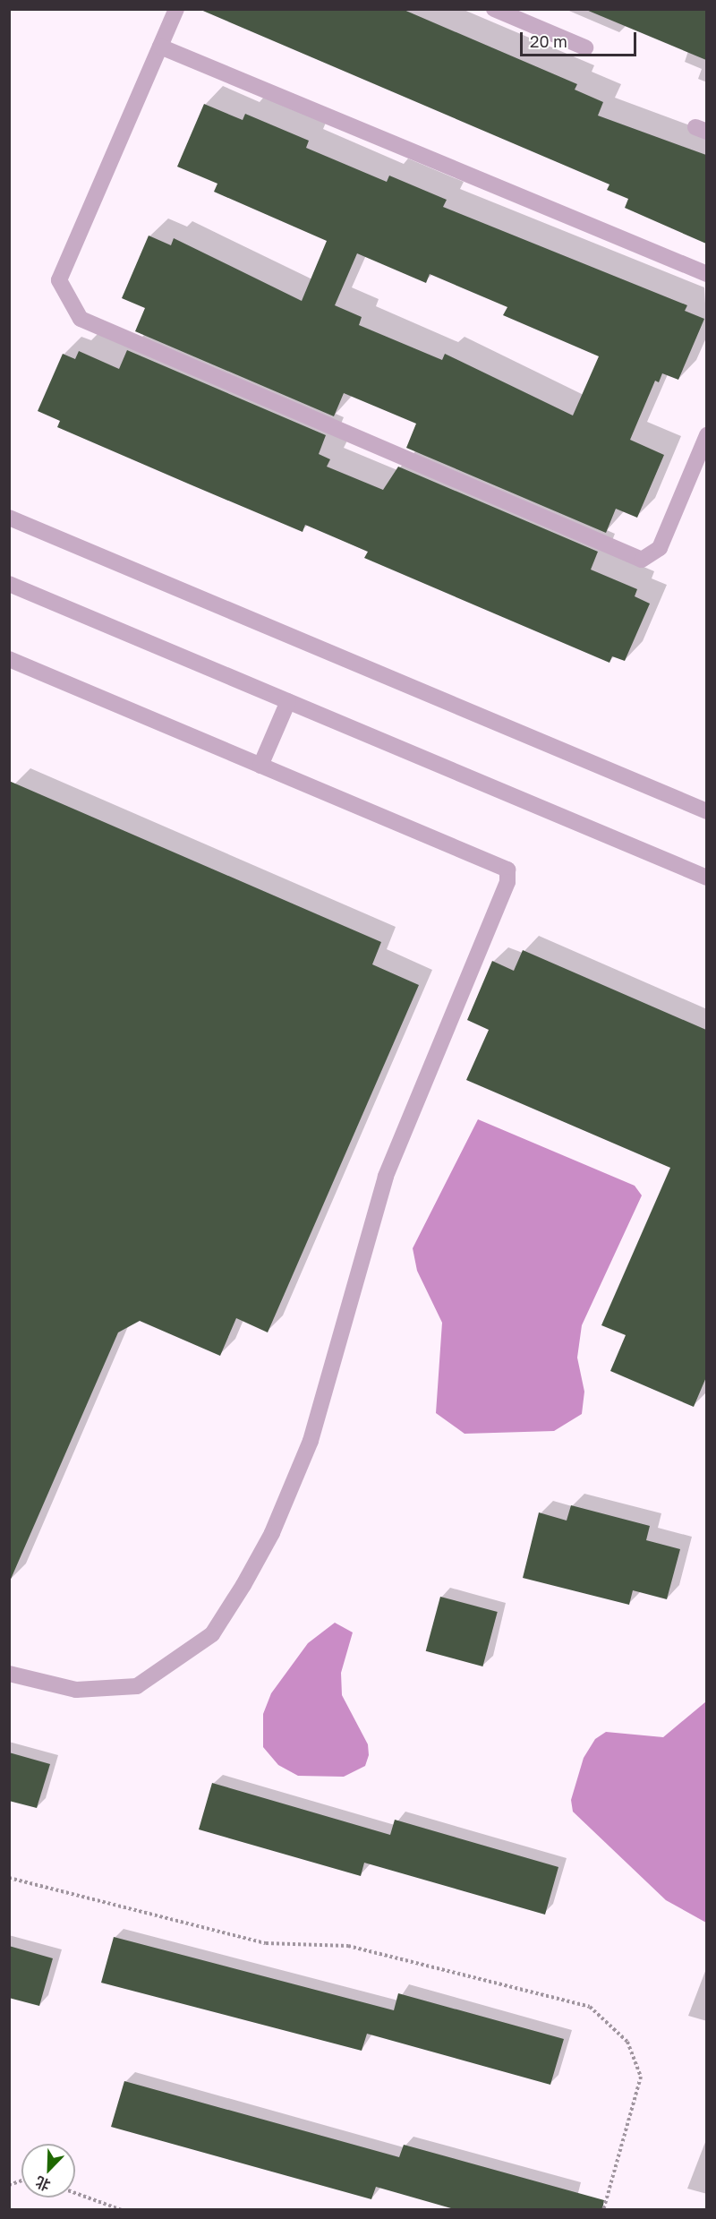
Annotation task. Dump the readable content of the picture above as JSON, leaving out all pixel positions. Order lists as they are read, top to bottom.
{
  "scale_bar": "20 m",
  "north": "bottom left"
}
